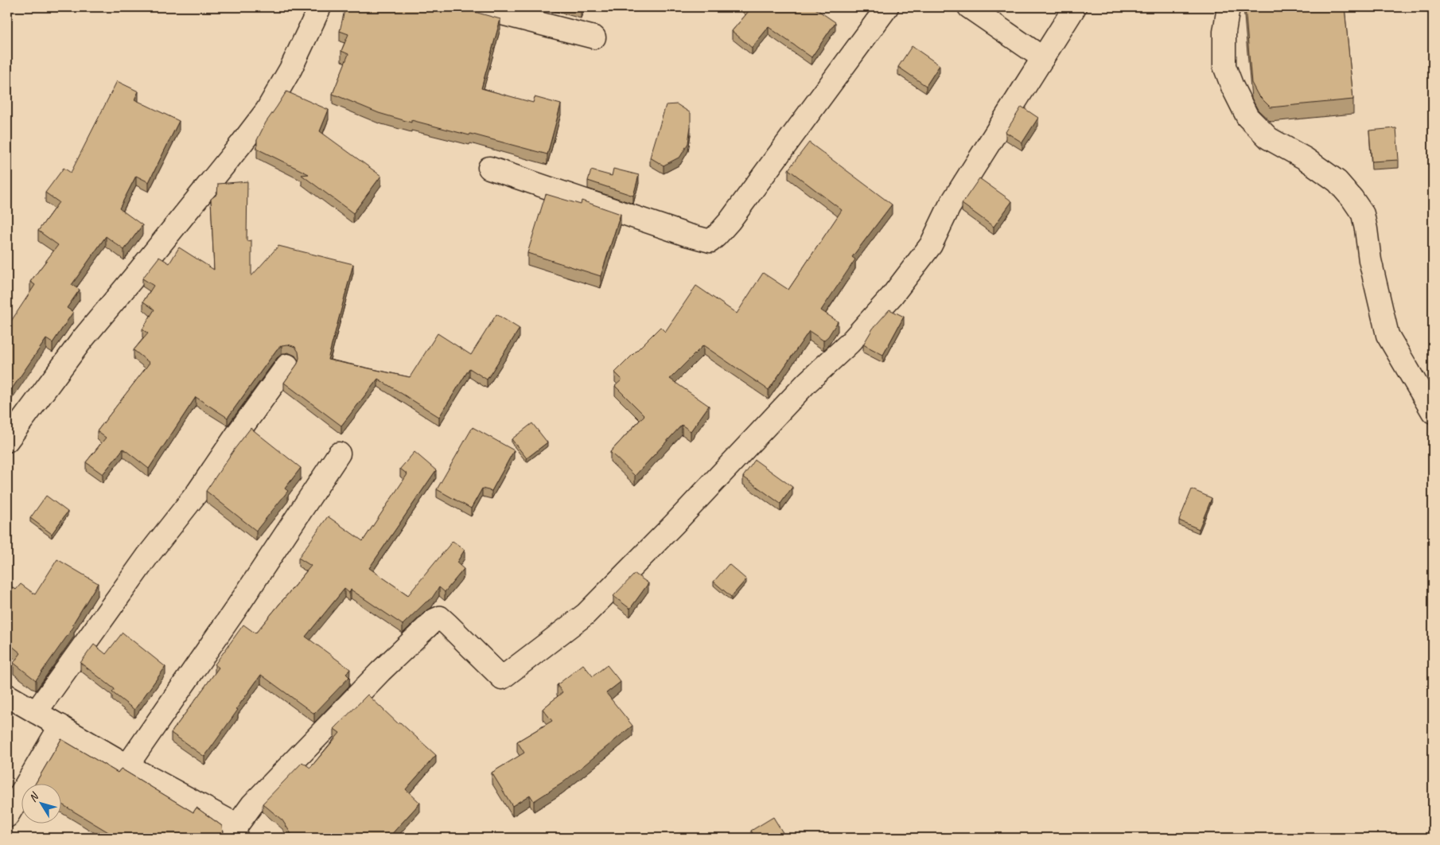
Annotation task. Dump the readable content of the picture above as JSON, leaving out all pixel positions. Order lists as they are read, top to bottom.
{
  "north": "top left"
}
